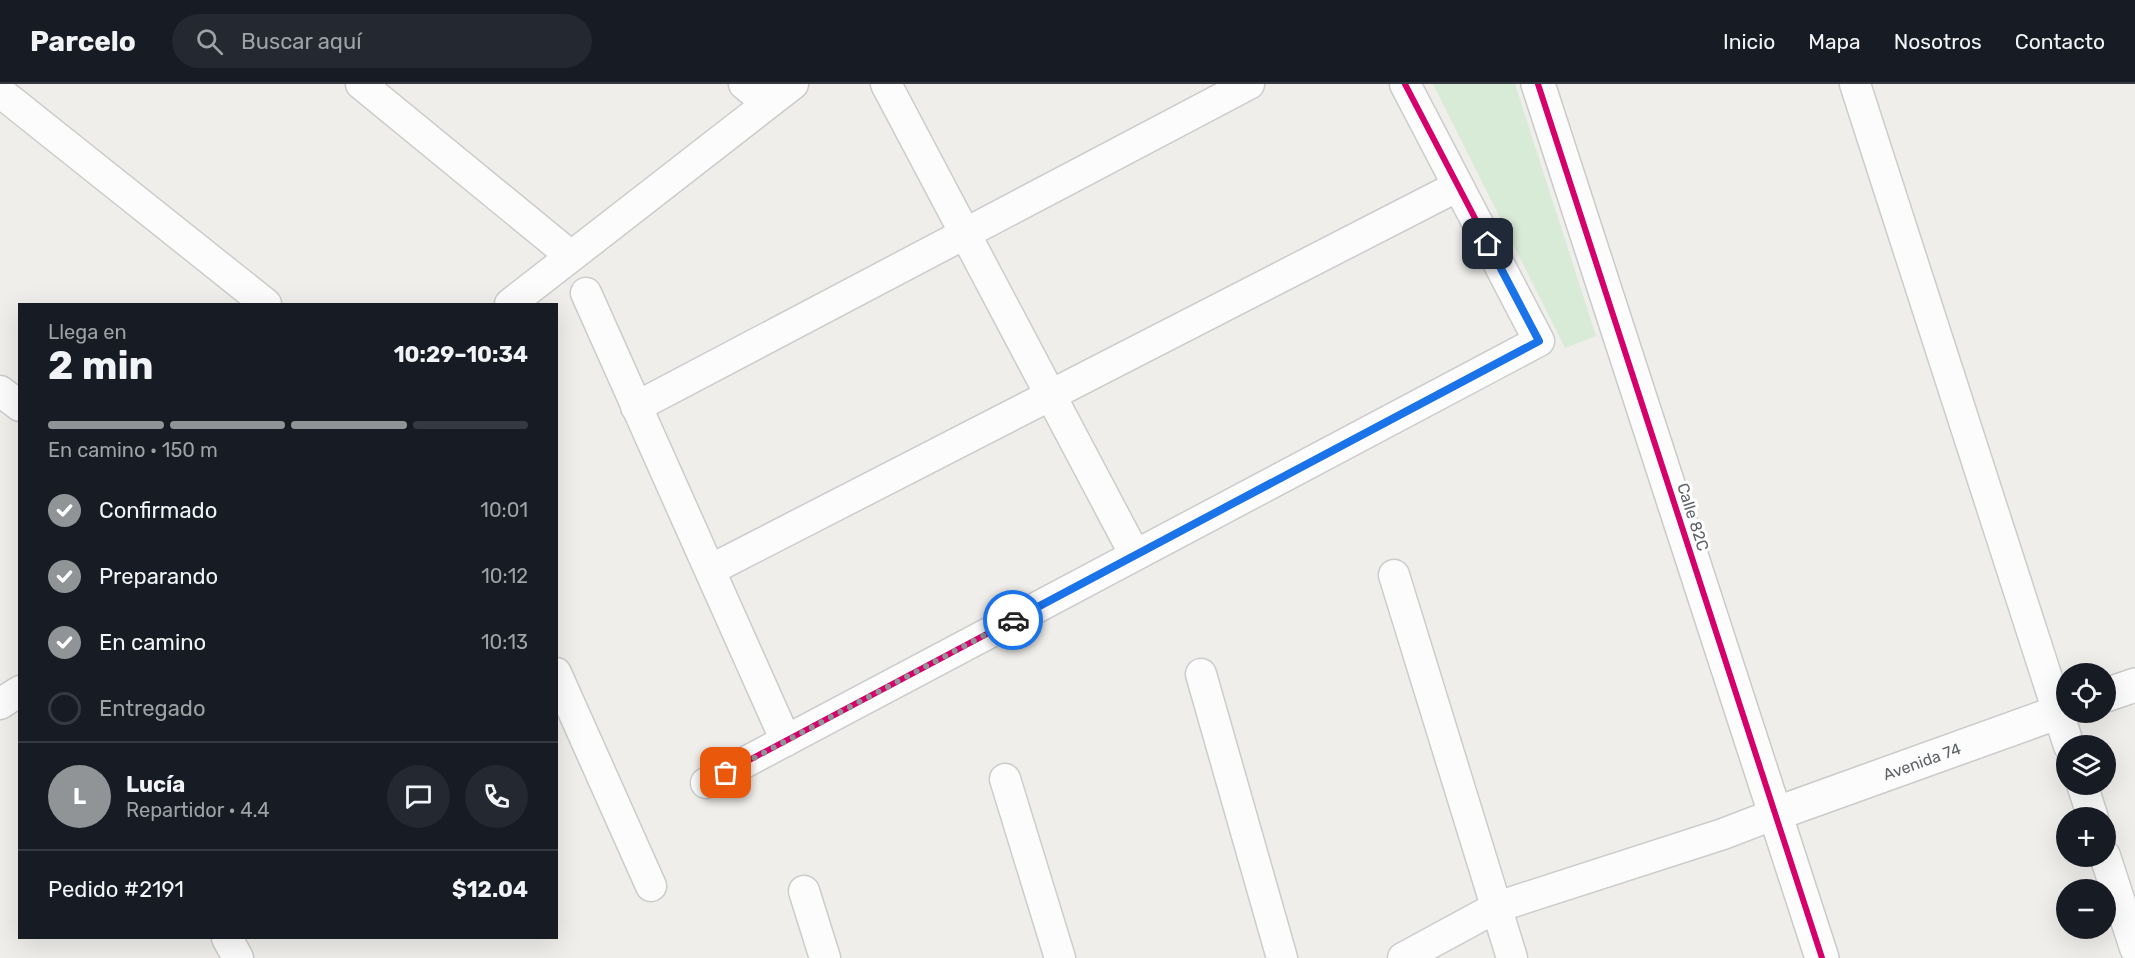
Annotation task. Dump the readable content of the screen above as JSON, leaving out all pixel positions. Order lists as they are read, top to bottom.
{
  "streets": {
    "street": ["Calle 82C", "Avenida 74"]
  },
  "crossings": [
    ["Calle 82C", "Avenida 74"]
  ],
  "page": {
    "header": "Parcelo",
    "search": "Buscar aquí",
    "nav": [
      "Inicio",
      "Mapa",
      "Nosotros",
      "Contacto"
    ],
    "heading": ["2 min", "Llega en", "10:29–10:34"],
    "panel": [
      "Lucía",
      "Repartidor · 4.4",
      "Pedido #2191",
      "$12.04"
    ],
    "bar": "En camino · 150 m",
    "list": [
      ["Confirmado", "10:01"],
      ["Preparando", "10:12"],
      ["En camino", "10:13"],
      "Entregado"
    ],
    "map_buttons": ["+", "−"],
    "round": "L"
  }
}
